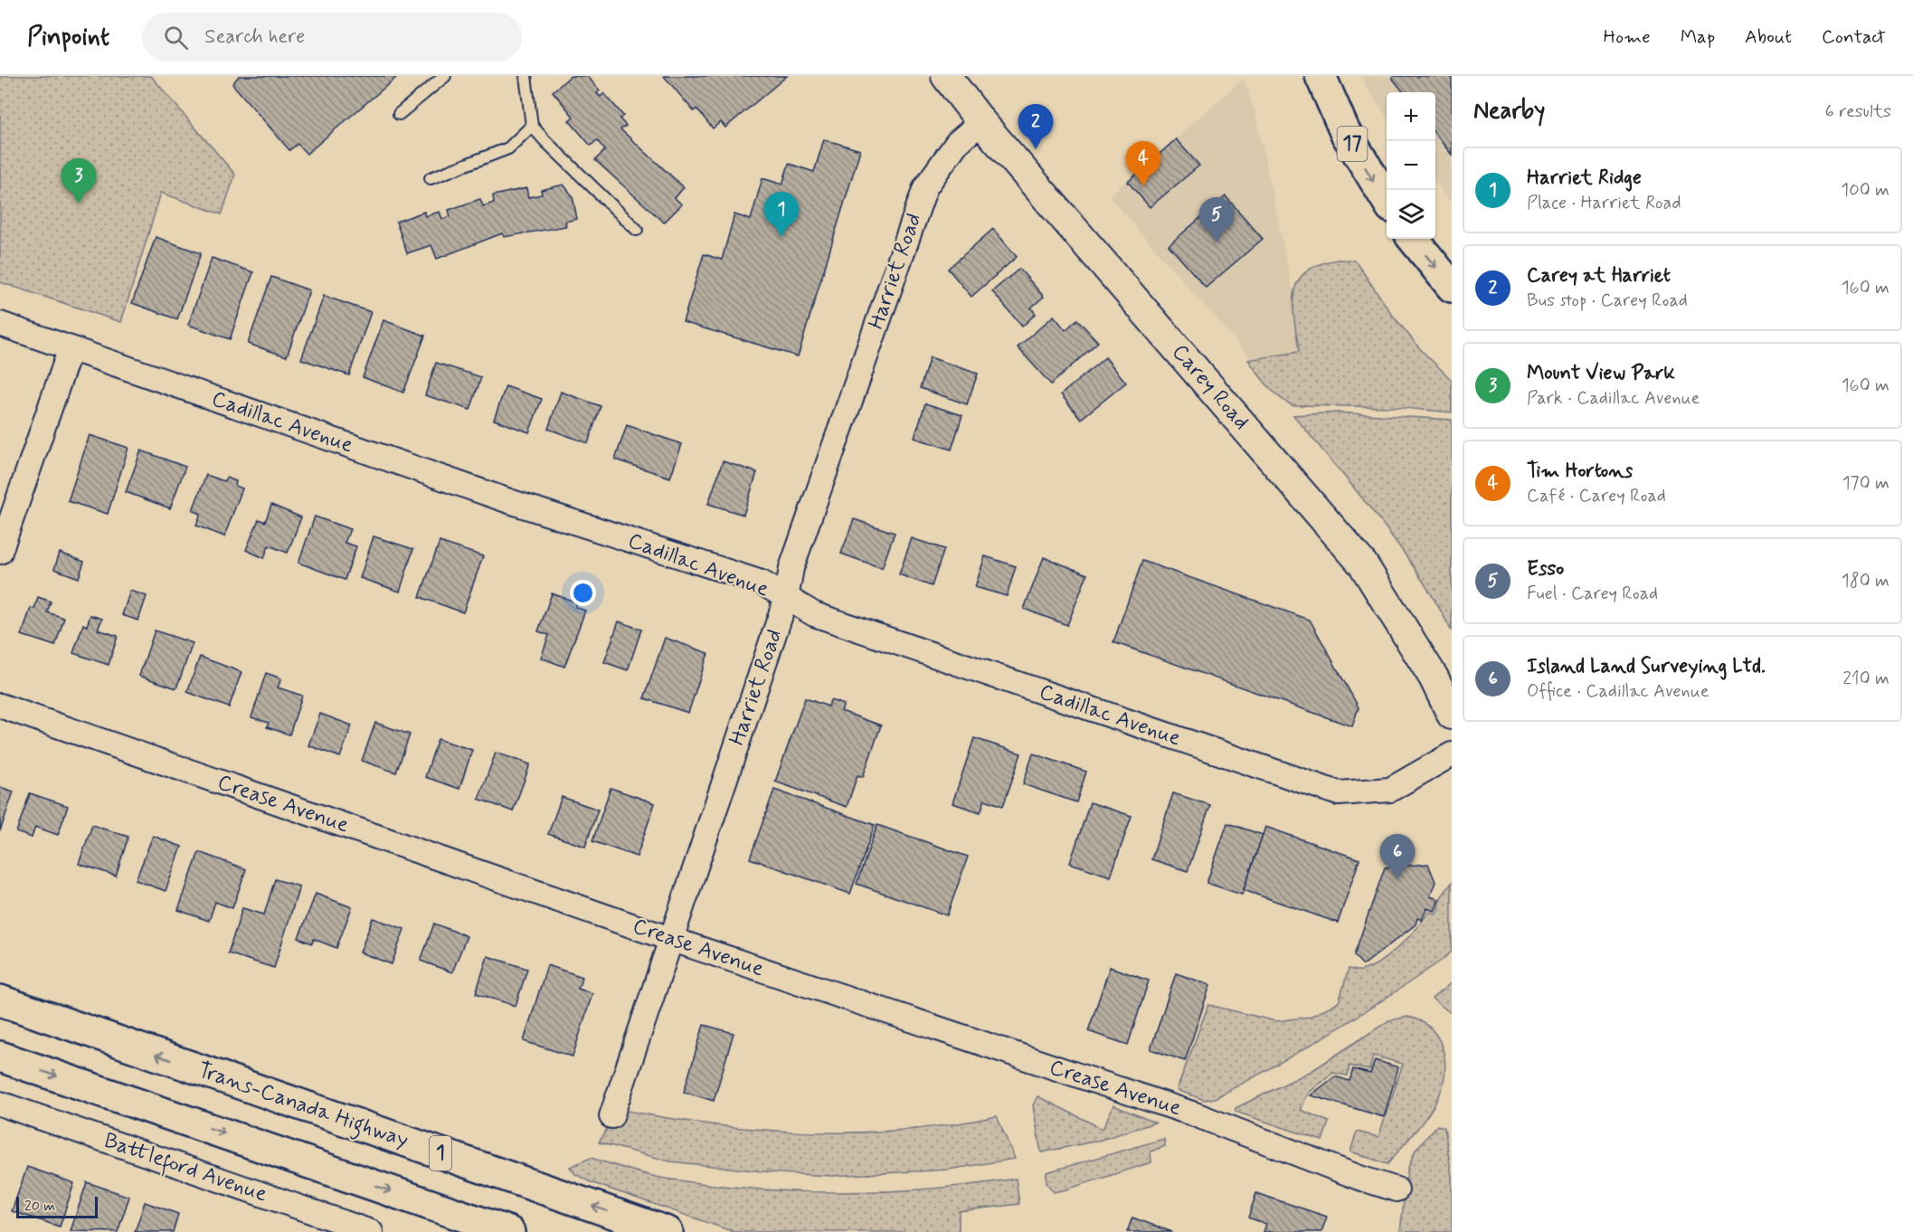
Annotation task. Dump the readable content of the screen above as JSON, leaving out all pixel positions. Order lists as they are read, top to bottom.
{
  "streets": {
    "highway": ["17", "Trans-Canada Highway", "1"],
    "street": [
      "Harriet Road",
      "Carey Road",
      "Cadillac Avenue",
      "Crease Avenue",
      "Battleford Avenue"
    ]
  },
  "crossings": [
    ["Harriet Road", "Carey Road"],
    ["Harriet Road", "Cadillac Avenue"],
    ["Harriet Road", "Crease Avenue"]
  ],
  "scale_bar": "20 m",
  "page": {
    "header": "Pinpoint",
    "search": "Search here",
    "nav": [
      "Home",
      "Map",
      "About",
      "Contact"
    ],
    "heading": ["Nearby", "6 results"],
    "map_buttons": ["+", "−"],
    "pins": [
      "2",
      "4",
      "3",
      "1",
      "5",
      "6"
    ],
    "list": [
      {
        "mark": "1",
        "name": "Harriet Ridge",
        "note": "Place · Harriet Road",
        "value": "100 m"
      },
      {
        "mark": "2",
        "name": "Carey at Harriet",
        "note": "Bus stop · Carey Road",
        "value": "160 m"
      },
      {
        "mark": "3",
        "name": "Mount View Park",
        "note": "Park · Cadillac Avenue",
        "value": "160 m"
      },
      {
        "mark": "4",
        "name": "Tim Hortons",
        "note": "Café · Carey Road",
        "value": "170 m"
      },
      {
        "mark": "5",
        "name": "Esso",
        "note": "Fuel · Carey Road",
        "value": "180 m"
      },
      {
        "mark": "6",
        "name": "Island Land Surveying Ltd.",
        "note": "Office · Cadillac Avenue",
        "value": "210 m"
      }
    ],
    "scale": "20 m"
  }
}
